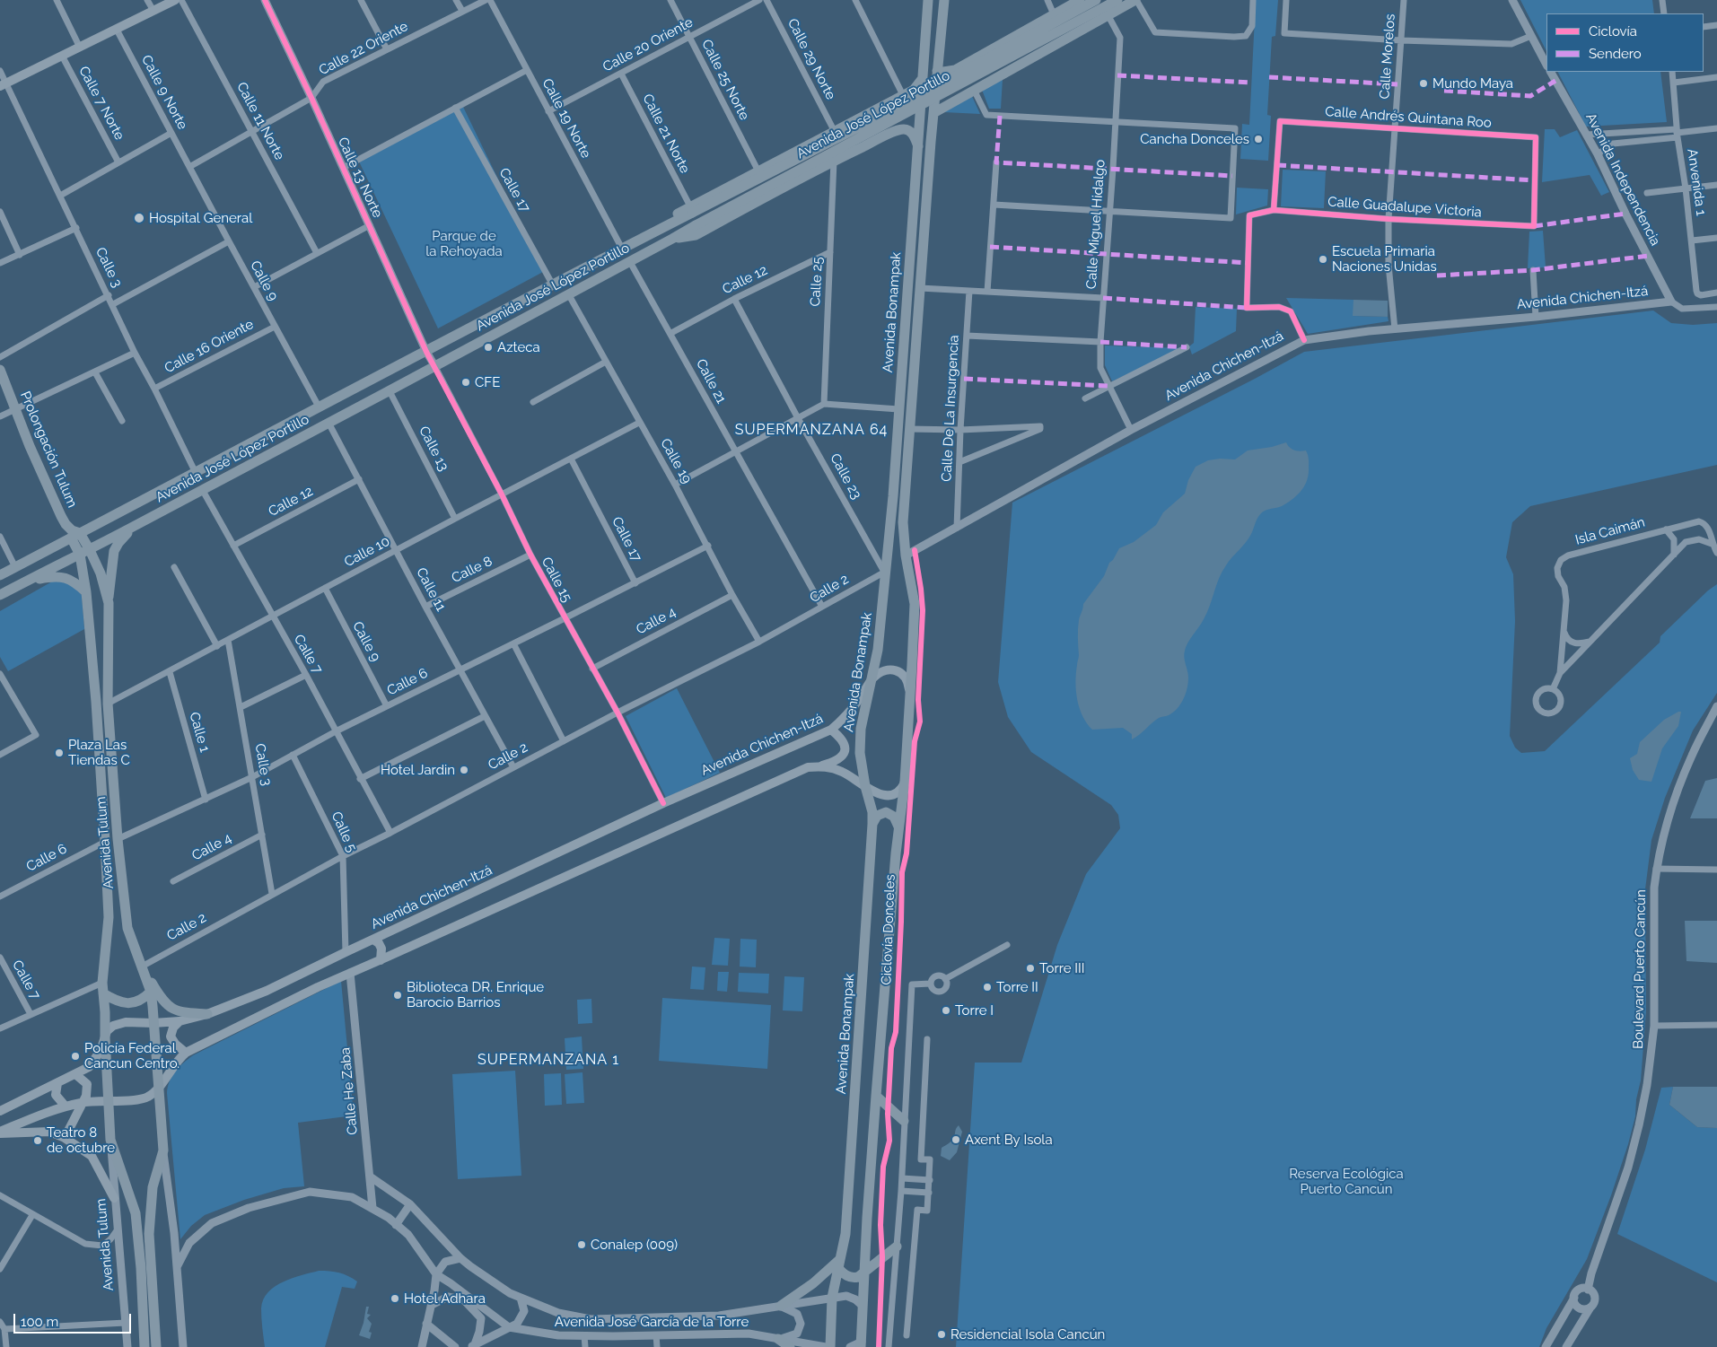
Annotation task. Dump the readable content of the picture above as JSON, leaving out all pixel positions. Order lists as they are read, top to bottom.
{
  "streets": {
    "main road": [
      "Avenida José López Portillo",
      "Avenida Chichen-Itzá",
      "Avenida Bonampak",
      "Prolongación Tulum",
      "Avenida Tulum"
    ],
    "street": [
      "Calle 20 Oriente",
      "Calle 22 Oriente",
      "Calle Morelos",
      "Calle 29 Norte",
      "Calle 25 Norte",
      "Calle 9 Norte",
      "Calle 7 Norte",
      "Calle Andrés Quintana Roo",
      "Calle 19 Norte",
      "Calle 11 Norte",
      "Calle 21 Norte",
      "Calle 13 Norte",
      "Avenida Independencia",
      "Anvenida 1",
      "Calle 17",
      "Calle Guadalupe Victoria",
      "Calle Miguel Hidalgo",
      "Calle 3",
      "Calle 12",
      "Calle 9",
      "Calle 25",
      "Calle 16 Oriente",
      "Calle 21",
      "Calle De La Insurgencia",
      "Calle 13",
      "Calle 19",
      "Calle 23",
      "Isla Caimán",
      "Calle 10",
      "Calle 8",
      "Calle 15",
      "Calle 2",
      "Calle 11",
      "Calle 4",
      "Calle 7",
      "Calle 6",
      "Calle 1",
      "Calle 5",
      "Boulevard Puerto Cancún",
      "Calle He Zaba",
      "Avenida José García de la Torre"
    ],
    "cycle path": ["Ciclovía Donceles"]
  },
  "crossings": [
    ["Calle 20 Oriente", "Calle 25 Norte"],
    ["Calle 20 Oriente", "Calle 19 Norte"],
    ["Calle 20 Oriente", "Calle 21 Norte"],
    ["Calle 22 Oriente", "Calle 9 Norte"],
    ["Calle 22 Oriente", "Calle 11 Norte"],
    ["Calle 22 Oriente", "Calle 13 Norte"],
    ["Calle 22 Oriente", "Calle 9"],
    ["Calle Morelos", "Calle Andrés Quintana Roo"],
    ["Calle Morelos", "Calle Guadalupe Victoria"],
    ["Calle Morelos", "Avenida Chichen-Itzá"],
    ["Calle 9 Norte", "Calle 9"],
    ["Avenida José López Portillo", "Calle 19 Norte"],
    ["Avenida José López Portillo", "Calle 21 Norte"],
    ["Avenida José López Portillo", "Calle 13 Norte"],
    ["Avenida José López Portillo", "Calle 17"],
    ["Avenida José López Portillo", "Calle 3"],
    ["Avenida José López Portillo", "Calle 9"],
    ["Avenida José López Portillo", "Calle 21"],
    ["Avenida José López Portillo", "Calle 13"],
    ["Avenida José López Portillo", "Prolongación Tulum"],
    ["Avenida José López Portillo", "Calle 19"],
    ["Avenida José López Portillo", "Calle 15"],
    ["Avenida José López Portillo", "Calle 11"],
    ["Avenida José López Portillo", "Calle 7"],
    ["Avenida José López Portillo", "Avenida Tulum"],
    ["Calle Andrés Quintana Roo", "Calle Guadalupe Victoria"],
    ["Calle 13 Norte", "Calle 15"],
    ["Avenida Independencia", "Avenida Chichen-Itzá"],
    ["Calle 17", "Calle 10"],
    ["Calle 17", "Calle 6"],
    ["Calle Guadalupe Victoria", "Avenida Chichen-Itzá"],
    ["Calle Miguel Hidalgo", "Avenida Chichen-Itzá"],
    ["Calle 3", "Calle 16 Oriente"],
    ["Calle 3", "Calle 10"],
    ["Calle 3", "Calle 2"],
    ["Calle 3", "Calle 4"],
    ["Calle 3", "Calle 6"],
    ["Calle 12", "Calle 25"],
    ["Calle 12", "Calle 21"],
    ["Calle 12", "Calle 23"],
    ["Calle 12", "Calle 11"],
    ["Calle 12", "Calle 7"],
    ["Calle 9", "Calle 16 Oriente"],
    ["Calle 9", "Calle 10"],
    ["Calle 9", "Calle 6"],
    ["Avenida Chichen-Itzá", "Avenida Bonampak"],
    ["Avenida Chichen-Itzá", "Calle De La Insurgencia"],
    ["Avenida Chichen-Itzá", "Calle 15"],
    ["Avenida Chichen-Itzá", "Calle 5"],
    ["Avenida Chichen-Itzá", "Avenida Tulum"],
    ["Avenida Bonampak", "Calle 23"],
    ["Avenida Bonampak", "Calle 2"],
    ["Avenida Bonampak", "Avenida José García de la Torre"],
    ["Calle 21", "Calle 2"],
    ["Calle 13", "Calle 10"],
    ["Prolongación Tulum", "Avenida Tulum"],
    ["Calle 19", "Calle 10"],
    ["Calle 19", "Calle 2"],
    ["Calle 19", "Calle 4"],
    ["Calle 19", "Calle 6"],
    ["Calle 23", "Calle 2"],
    ["Calle 10", "Calle 15"],
    ["Calle 10", "Calle 11"],
    ["Calle 10", "Calle 7"],
    ["Calle 10", "Calle 1"],
    ["Calle 10", "Avenida Tulum"],
    ["Calle 8", "Calle 15"],
    ["Calle 8", "Calle 11"],
    ["Calle 15", "Calle 2"],
    ["Calle 15", "Calle 4"],
    ["Calle 15", "Calle 6"],
    ["Calle 2", "Calle 11"],
    ["Calle 2", "Calle 7"],
    ["Calle 2", "Calle 5"],
    ["Calle 2", "Avenida Tulum"],
    ["Calle 11", "Calle 6"],
    ["Calle 7", "Calle 6"],
    ["Calle 6", "Calle 1"],
    ["Calle 6", "Calle 5"],
    ["Calle 6", "Avenida Tulum"],
    ["Avenida Tulum", "Avenida José García de la Torre"],
    ["Calle He Zaba", "Avenida José García de la Torre"]
  ],
  "districts": ["SUPERMANZANA 64", "SUPERMANZANA 1"],
  "parks": ["Parque de la Rehoyada", "Reserva Ecológica Puerto Cancún"],
  "places": [
    "Mundo Maya",
    "Cancha Donceles",
    "Hospital General",
    "Escuela Primaria Naciones Unidas",
    "Azteca",
    "CFE",
    "Plaza Las Tiendas C",
    "Hotel Jardin",
    "Torre III",
    "Torre II",
    "Biblioteca DR. Enrique Barocio Barrios",
    "Torre I",
    "Policía Federal Cancun Centro.",
    "Axent By Isola",
    "Teatro 8 de octubre",
    "Conalep (009)",
    "Hotel Adhara",
    "Residencial Isola Cancún"
  ],
  "legend": ["Ciclovía", "Sendero"],
  "scale_bar": "100 m"
}
